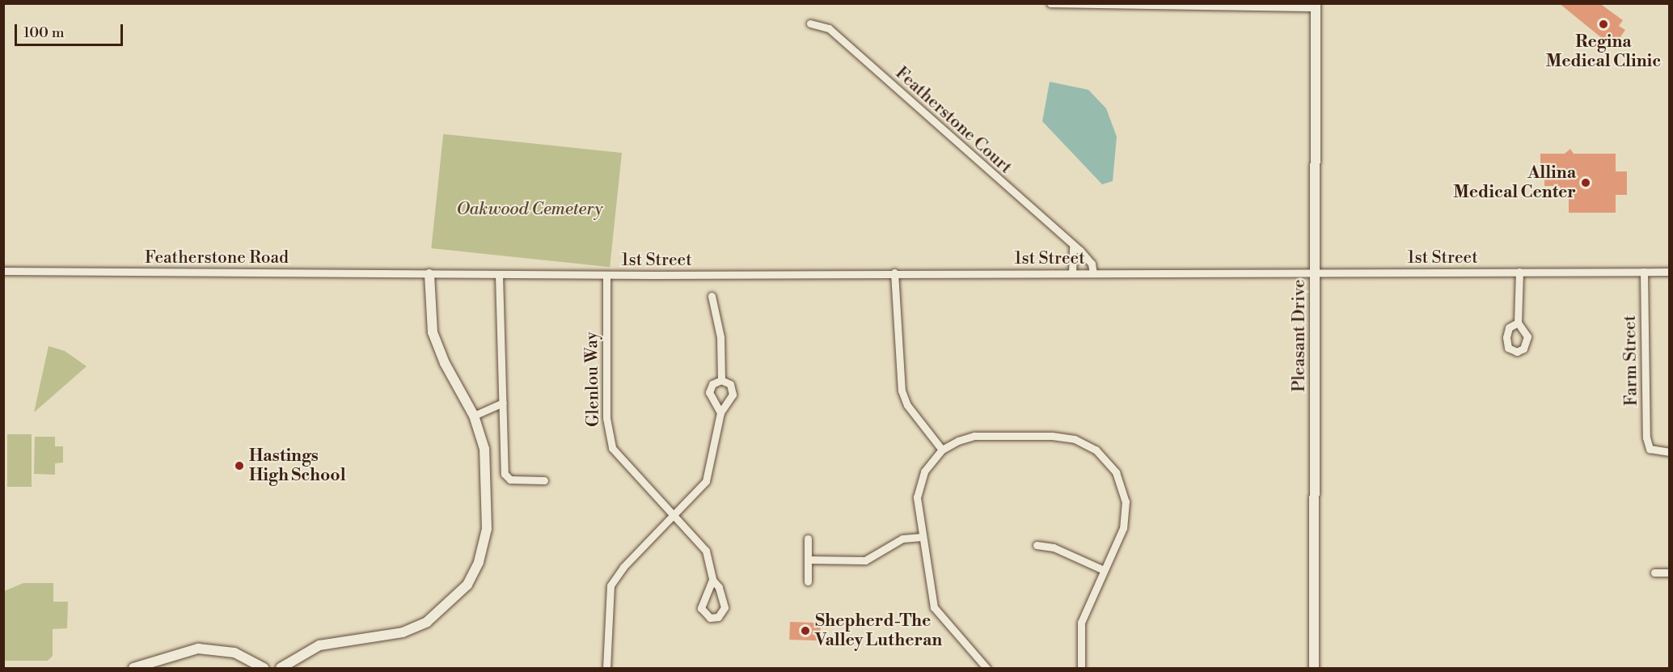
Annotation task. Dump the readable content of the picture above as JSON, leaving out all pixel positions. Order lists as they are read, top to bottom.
{
  "streets": {
    "street": [
      "Featherstone Court",
      "Featherstone Road",
      "1st Street",
      "Pleasant Drive",
      "Farm Street",
      "Glenlou Way"
    ]
  },
  "crossings": [
    ["Featherstone Court", "1st Street"],
    ["Featherstone Road", "1st Street"],
    ["1st Street", "Pleasant Drive"],
    ["1st Street", "Farm Street"],
    ["1st Street", "Glenlou Way"]
  ],
  "parks": ["Oakwood Cemetery"],
  "places": [
    "Regina Medical Clinic",
    "Allina Medical Center",
    "Hastings High School",
    "Shepherd-The Valley Lutheran"
  ],
  "scale_bar": "100 m"
}
